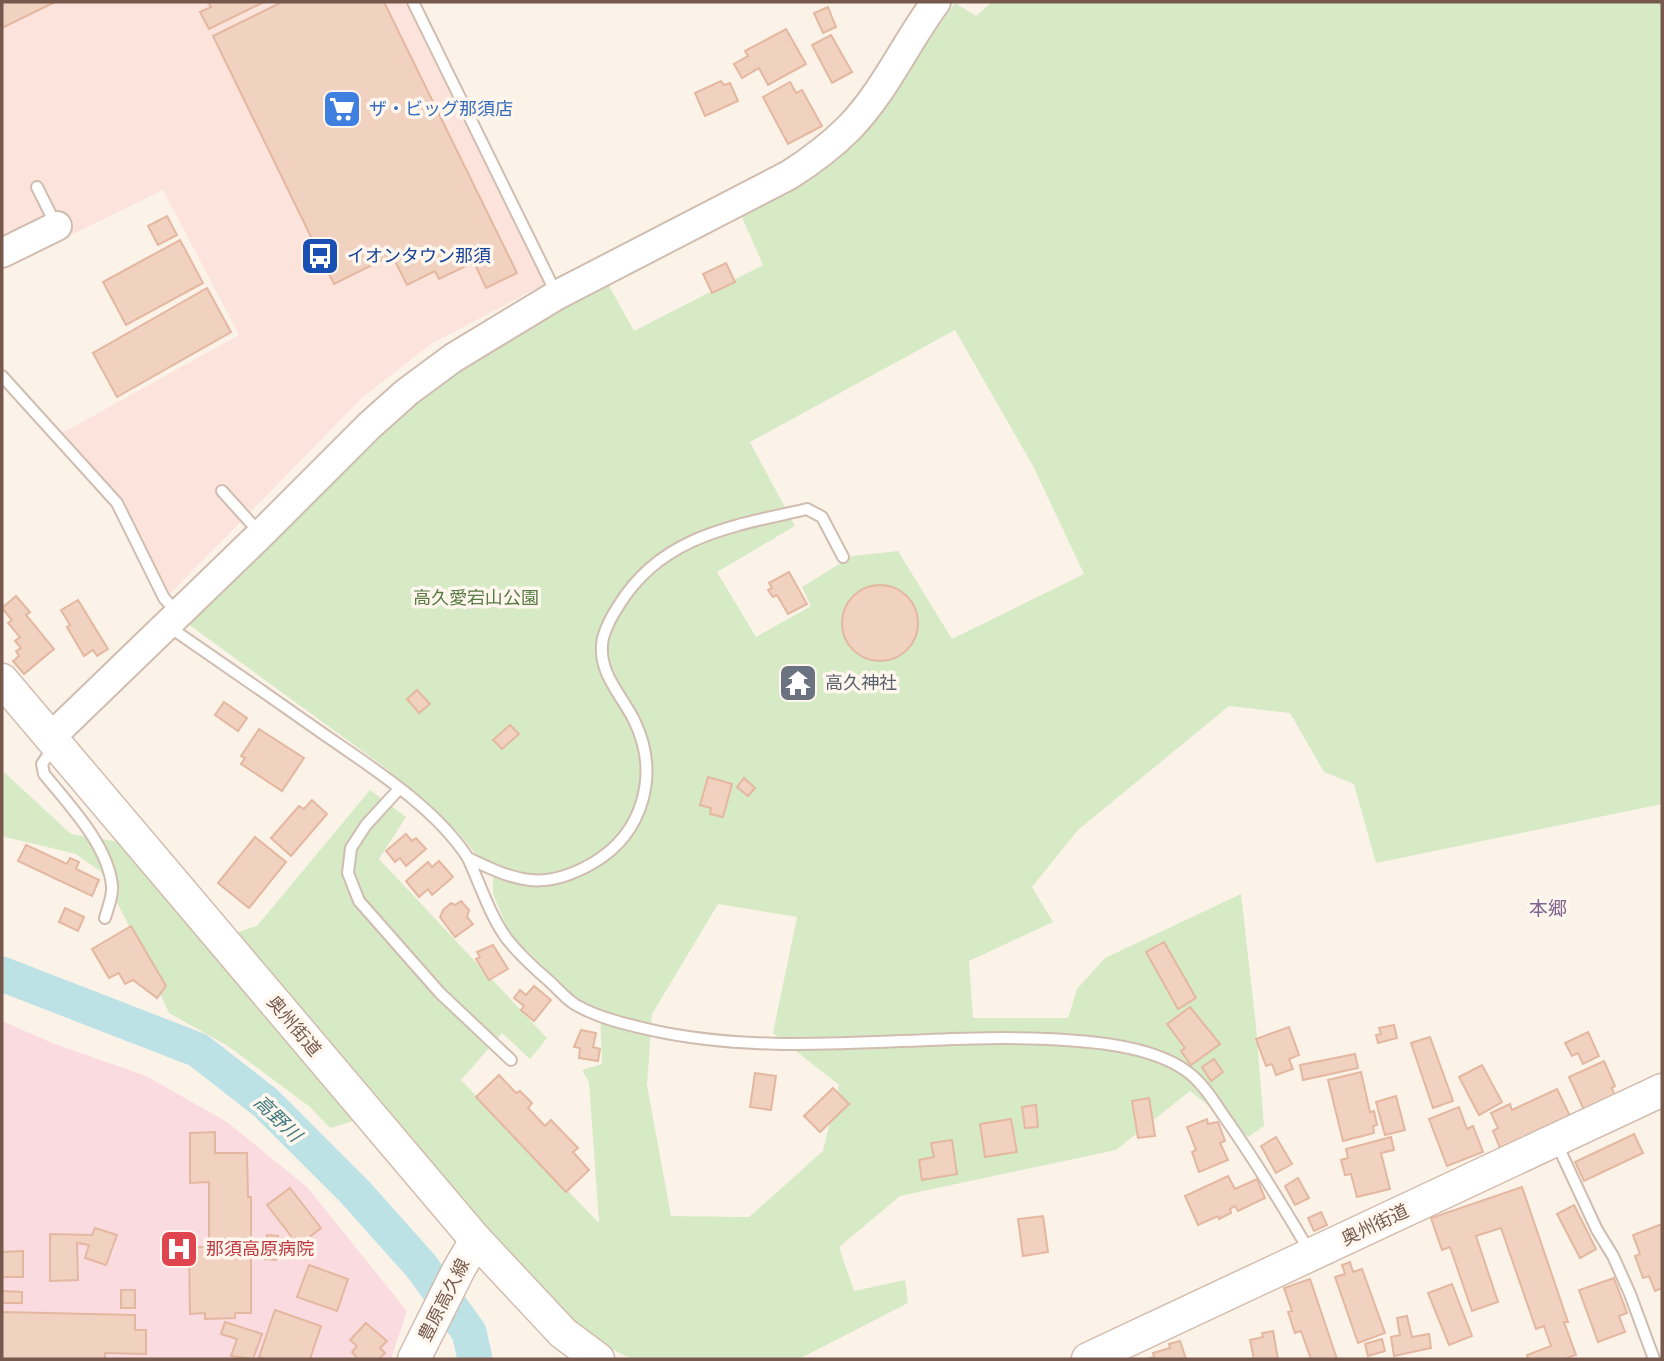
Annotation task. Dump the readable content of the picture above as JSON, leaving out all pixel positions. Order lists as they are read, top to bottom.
{
  "streets": {
    "main road": ["奥州街道", "豊原高久線"]
  },
  "crossings": [
    ["奥州街道", "豊原高久線"]
  ],
  "districts": ["本郷"],
  "water": ["高野川"],
  "parks": ["高久愛宕山公園"],
  "places": {
    "supermarket": ["ザ・ビッグ那須店"],
    "bus stop": ["イオンタウン那須"],
    "temple": ["高久神社"],
    "hospital": ["那須高原病院"]
  }
}
